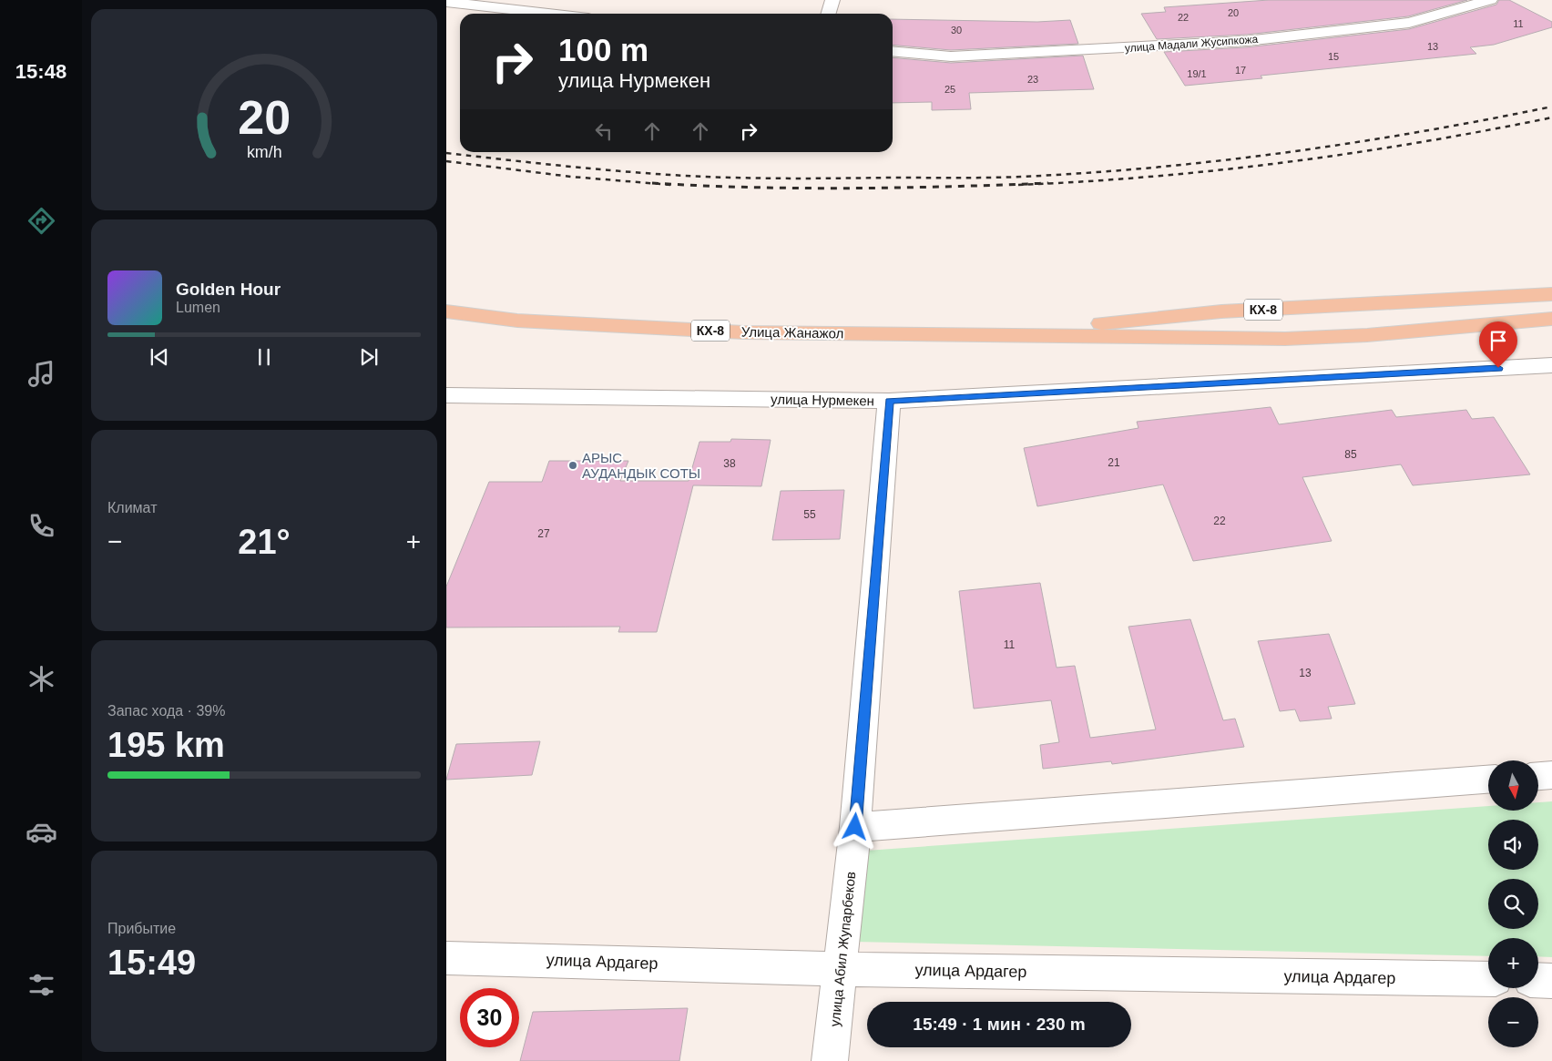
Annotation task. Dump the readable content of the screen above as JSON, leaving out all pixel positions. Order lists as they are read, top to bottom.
{
  "streets": {
    "main road": ["КХ-8", "Улица Жанажол"],
    "street": [
      "улица Мадали Жусипкожа",
      "улица Нурмекен",
      "улица Абил Жупарбеков",
      "улица Ардагер"
    ]
  },
  "crossings": [
    ["КХ-8", "Улица Жанажол"],
    ["улица Нурмекен", "улица Абил Жупарбеков"],
    ["улица Абил Жупарбеков", "улица Ардагер"]
  ],
  "places": ["АРЫС АУДАНДЫК СОТЫ"],
  "house_numbers": [
    "20",
    "22",
    "11",
    "30",
    "13",
    "15",
    "17",
    "19/1",
    "23",
    "25",
    "85",
    "21",
    "38",
    "55",
    "22",
    "27",
    "11",
    "13"
  ],
  "north": "bottom",
  "page": {
    "tabs": "15:48",
    "turn": ["100 m", "улица Нурмекен"],
    "song": ["Golden Hour", "Lumen"],
    "tile": [
      "Климат",
      ["Запас хода · 39%", "195 km"],
      ["Прибытие", "15:49"]
    ],
    "heat": ["−", "21°", "+"],
    "map_buttons": ["+", "−"],
    "limit": "30",
    "trip": "15:49 · 1 мин · 230 m",
    "gauge": ["20", "km/h"]
  }
}
